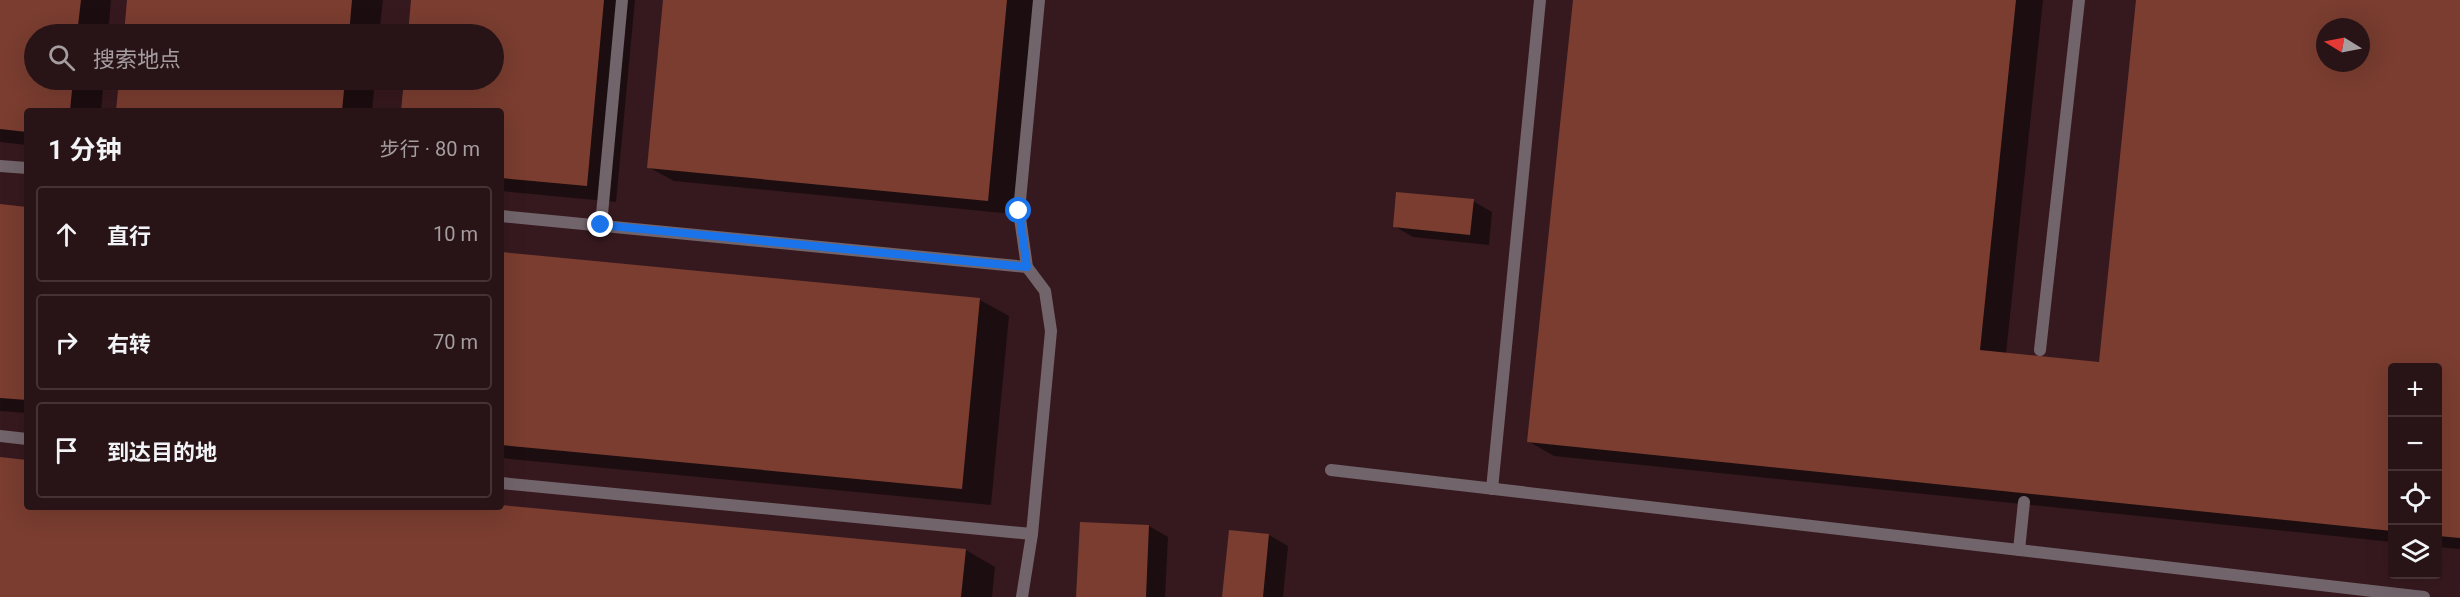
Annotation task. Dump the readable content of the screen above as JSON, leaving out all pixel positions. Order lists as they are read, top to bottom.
{
  "north": "left",
  "page": {
    "search": "搜索地点",
    "heading": ["1 分钟", "步行 · 80 m"],
    "list": [
      ["直行", "10 m"],
      ["右转", "70 m"],
      "到达目的地"
    ],
    "map_buttons": ["+", "−"]
  }
}
